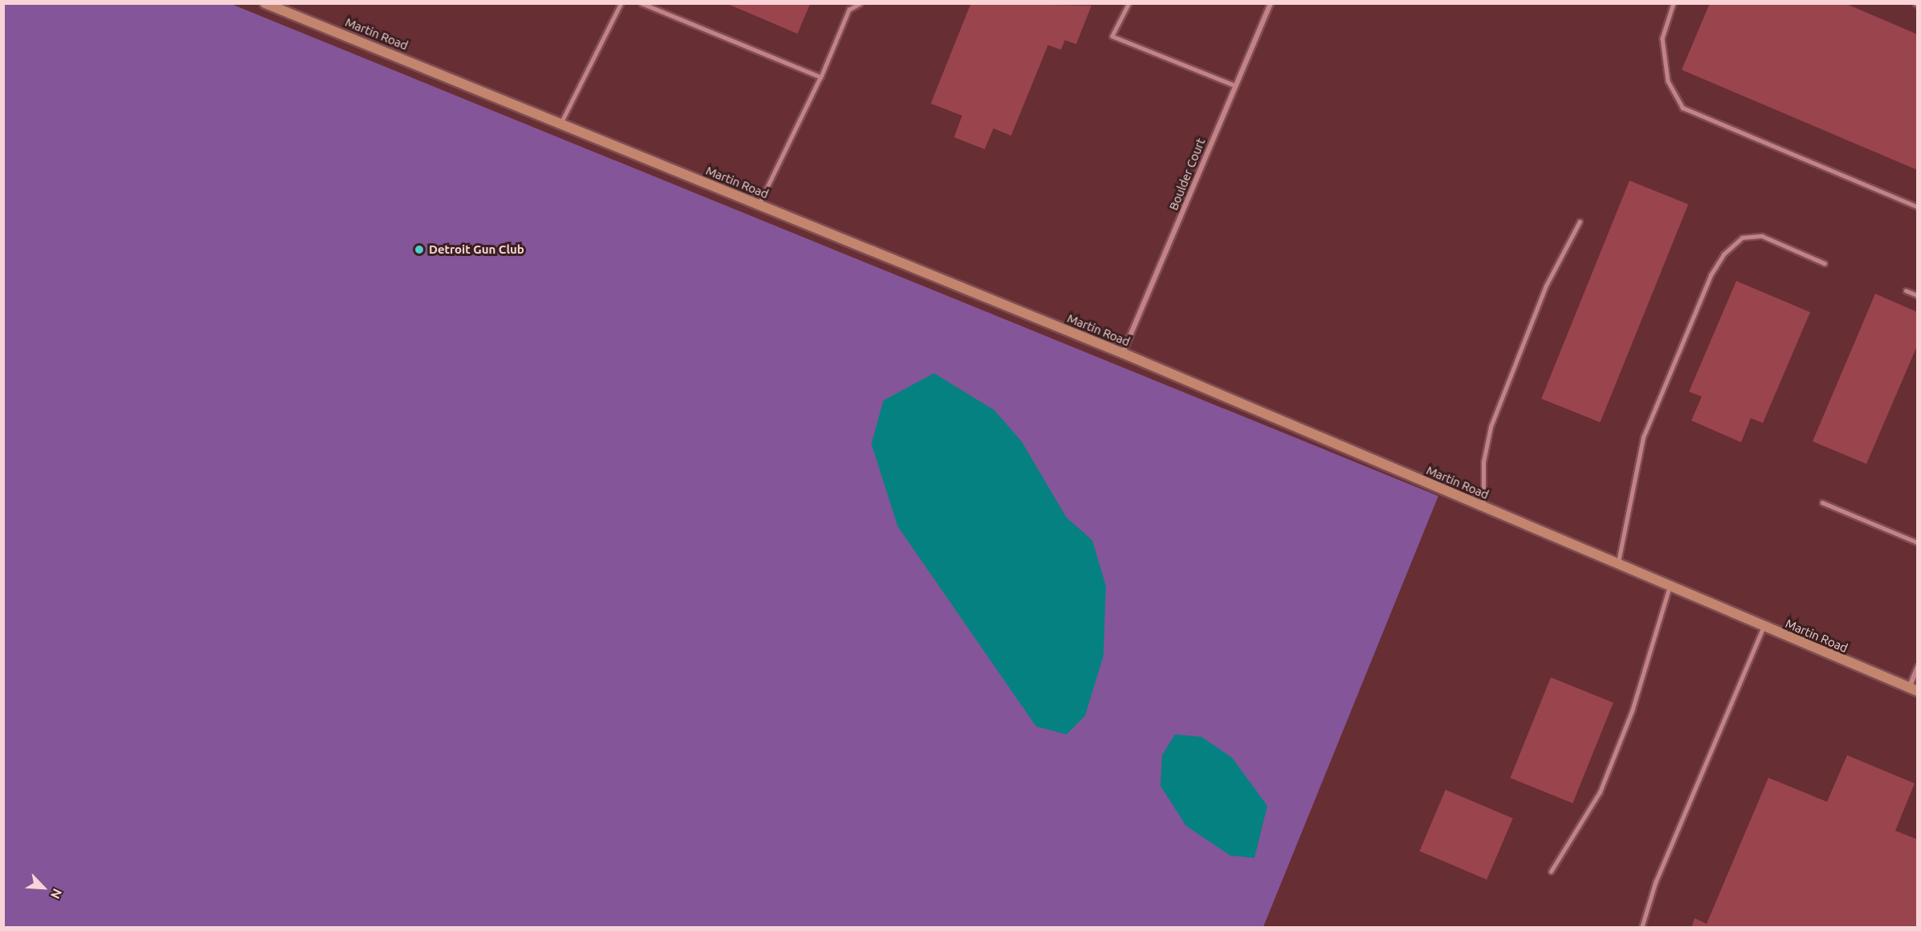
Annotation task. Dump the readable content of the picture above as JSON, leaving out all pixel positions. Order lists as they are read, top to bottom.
{
  "streets": {
    "main road": ["Martin Road"],
    "street": ["Boulder Court"]
  },
  "crossings": [
    ["Martin Road", "Boulder Court"]
  ],
  "places": ["Detroit Gun Club"],
  "north": "bottom right"
}
